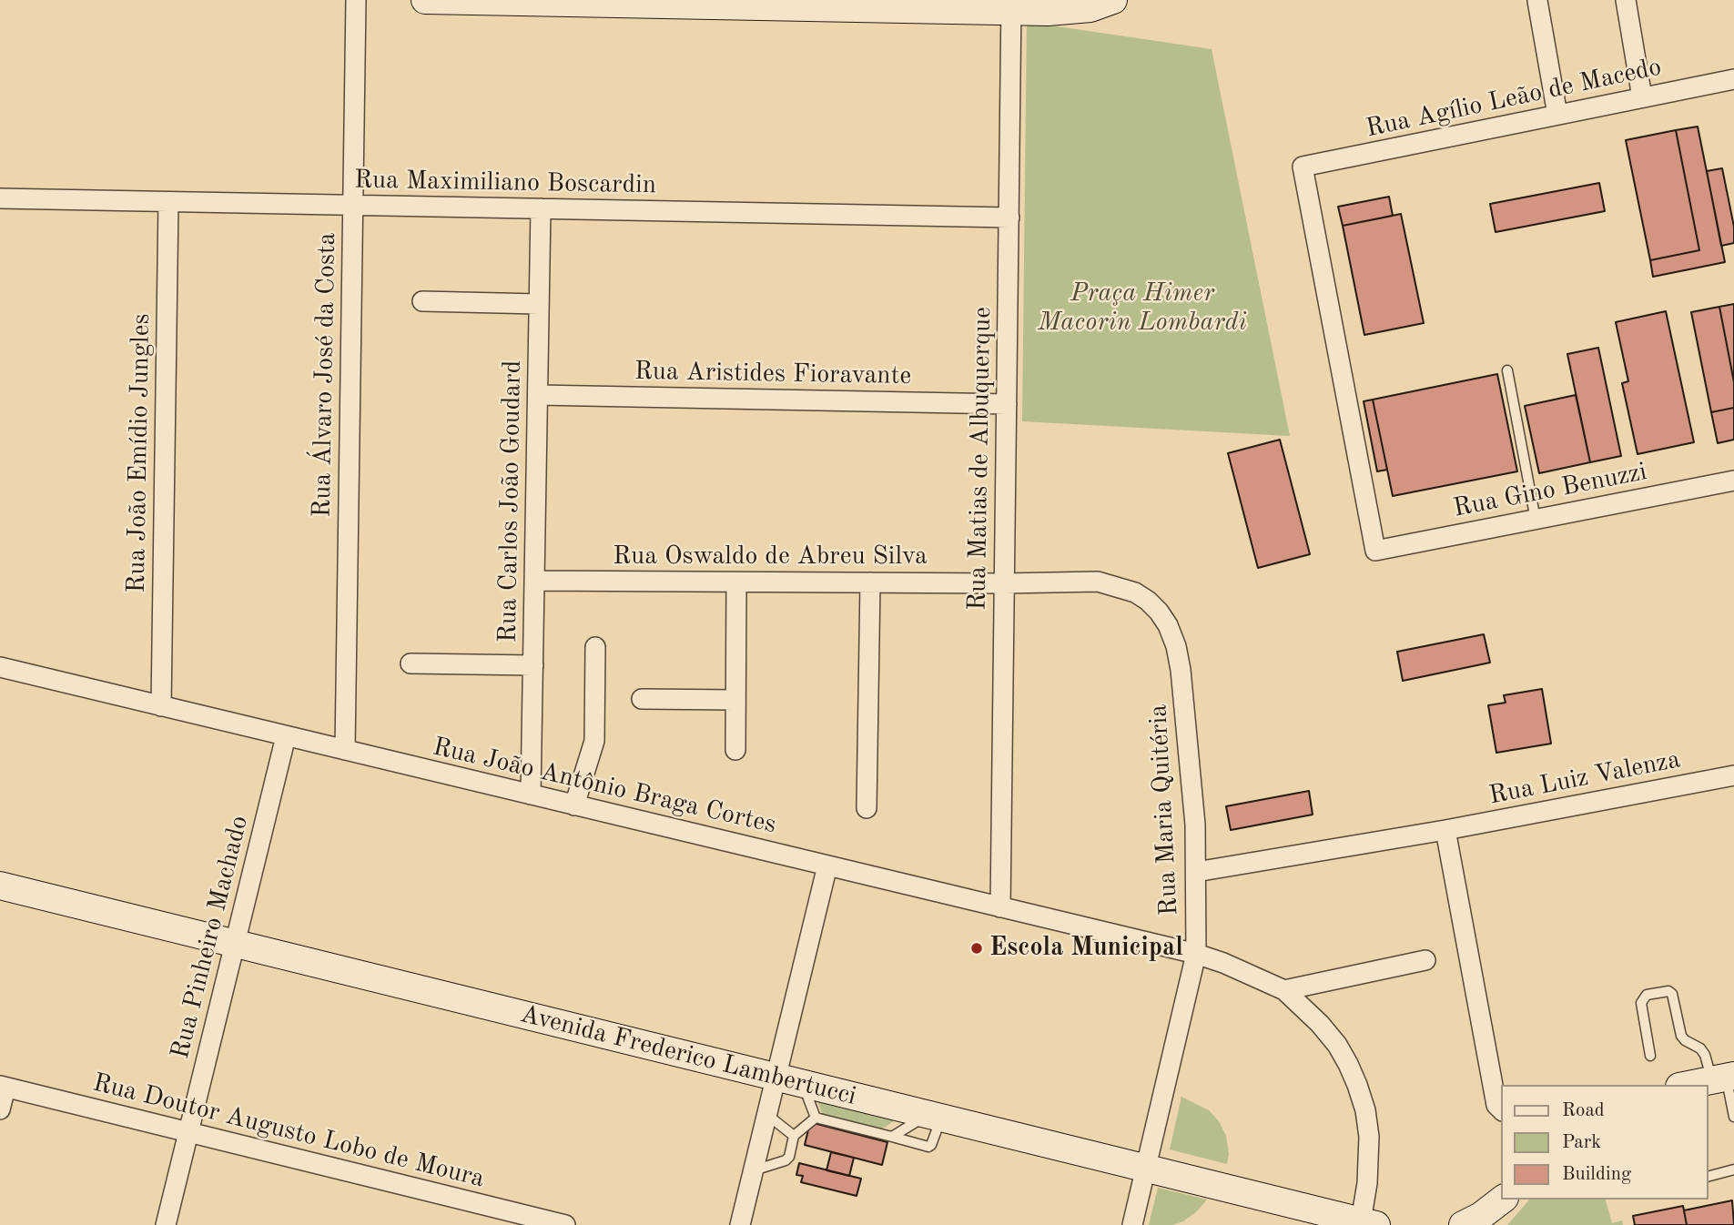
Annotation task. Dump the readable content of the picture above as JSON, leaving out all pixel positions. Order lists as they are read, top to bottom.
{
  "streets": {
    "street": [
      "Rua Agílio Leão de Macedo",
      "Rua Maximiliano Boscardin",
      "Rua Aristides Fioravante",
      "Rua Álvaro José da Costa",
      "Rua João Emídio Jungles",
      "Rua Matias de Albuquerque",
      "Rua Gino Benuzzi",
      "Rua Carlos João Goudard",
      "Rua Oswaldo de Abreu Silva",
      "Rua Luiz Valenza",
      "Rua João Antônio Braga Cortes",
      "Rua Maria Quitéria",
      "Rua Pinheiro Machado",
      "Avenida Frederico Lambertucci",
      "Rua Doutor Augusto Lobo de Moura"
    ]
  },
  "crossings": [
    ["Rua Agílio Leão de Macedo", "Rua Gino Benuzzi"],
    ["Rua Maximiliano Boscardin", "Rua Álvaro José da Costa"],
    ["Rua Maximiliano Boscardin", "Rua João Emídio Jungles"],
    ["Rua Maximiliano Boscardin", "Rua Matias de Albuquerque"],
    ["Rua Maximiliano Boscardin", "Rua Carlos João Goudard"],
    ["Rua Aristides Fioravante", "Rua Matias de Albuquerque"],
    ["Rua Aristides Fioravante", "Rua Carlos João Goudard"],
    ["Rua Álvaro José da Costa", "Rua João Antônio Braga Cortes"],
    ["Rua João Emídio Jungles", "Rua João Antônio Braga Cortes"],
    ["Rua Matias de Albuquerque", "Rua Oswaldo de Abreu Silva"],
    ["Rua Matias de Albuquerque", "Rua João Antônio Braga Cortes"],
    ["Rua Matias de Albuquerque", "Rua Maria Quitéria"],
    ["Rua Carlos João Goudard", "Rua Oswaldo de Abreu Silva"],
    ["Rua Carlos João Goudard", "Rua João Antônio Braga Cortes"],
    ["Rua Oswaldo de Abreu Silva", "Rua Maria Quitéria"],
    ["Rua Luiz Valenza", "Rua Maria Quitéria"],
    ["Rua João Antônio Braga Cortes", "Rua Maria Quitéria"],
    ["Rua João Antônio Braga Cortes", "Rua Pinheiro Machado"],
    ["Rua João Antônio Braga Cortes", "Avenida Frederico Lambertucci"],
    ["Rua Maria Quitéria", "Avenida Frederico Lambertucci"],
    ["Rua Pinheiro Machado", "Avenida Frederico Lambertucci"],
    ["Rua Pinheiro Machado", "Rua Doutor Augusto Lobo de Moura"]
  ],
  "parks": ["Praça Himer Macorin Lombardi"],
  "places": ["Escola Municipal"],
  "legend": ["Road", "Park", "Building"]
}
